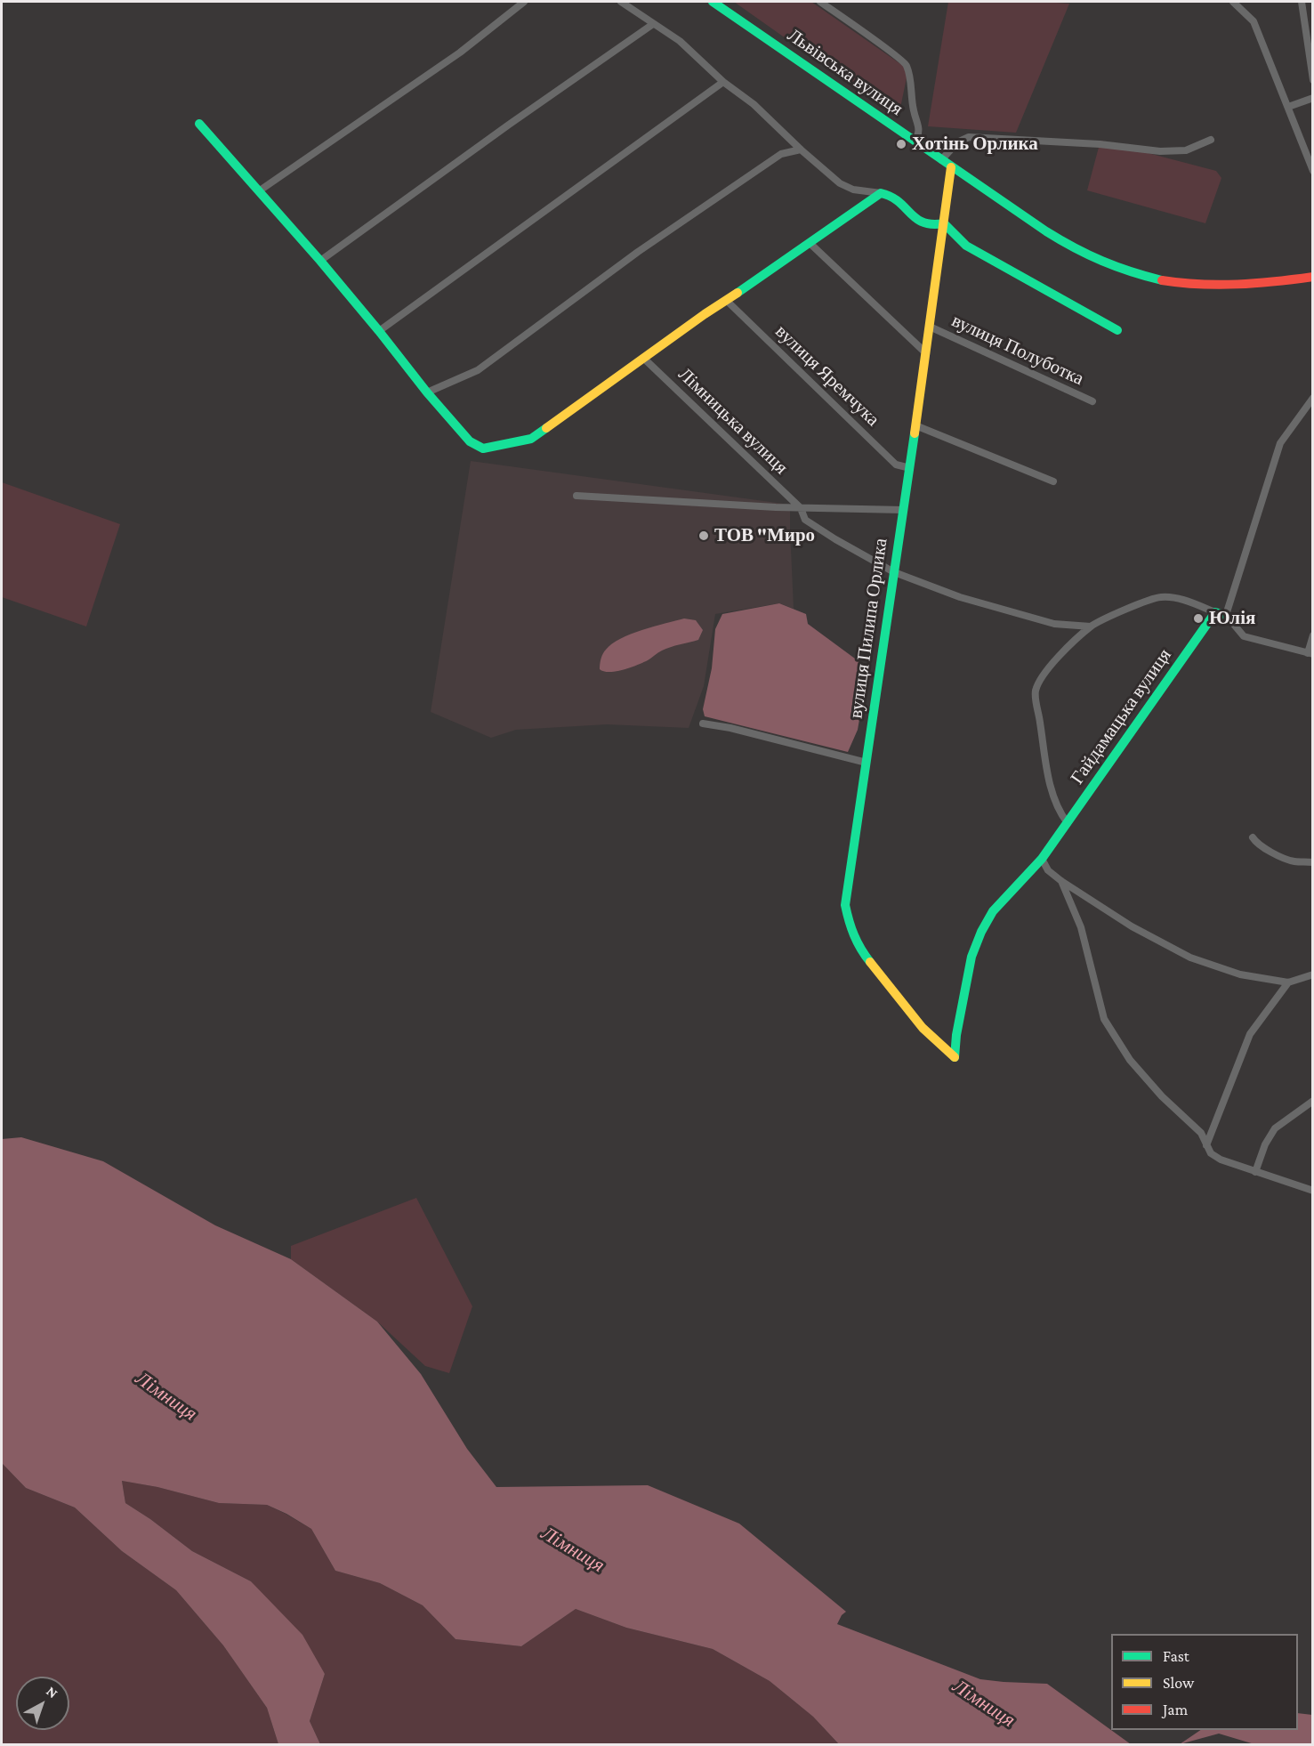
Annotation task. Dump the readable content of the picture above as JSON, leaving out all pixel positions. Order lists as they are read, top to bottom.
{
  "streets": {
    "street": [
      "Львівська вулиця",
      "вулиця Полуботка",
      "вулиця Яремчука",
      "Лімницька вулиця",
      "вулиця Пилипа Орлика",
      "Гайдамацька вулиця"
    ]
  },
  "crossings": [
    ["Львівська вулиця", "вулиця Пилипа Орлика"],
    ["вулиця Полуботка", "вулиця Пилипа Орлика"],
    ["вулиця Яремчука", "вулиця Пилипа Орлика"],
    ["Лімницька вулиця", "вулиця Пилипа Орлика"],
    ["вулиця Пилипа Орлика", "Гайдамацька вулиця"]
  ],
  "water": ["Лімниця"],
  "places": ["Хотінь Орлика", "ТОВ \"Миро", "Юлія"],
  "legend": ["Fast", "Slow", "Jam"],
  "north": "top right"
}
